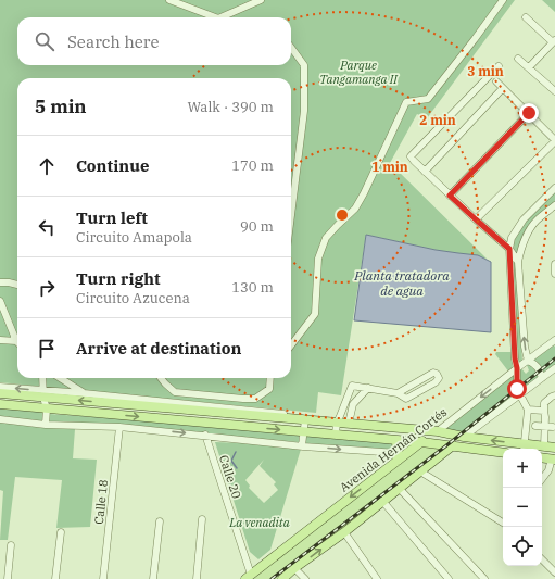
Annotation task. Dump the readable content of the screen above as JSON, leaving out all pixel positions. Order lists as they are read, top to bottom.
{
  "streets": {
    "main road": ["Avenida Hernán Cortés"],
    "street": ["Calle 20", "Calle 18"]
  },
  "crossings": [
    ["Avenida Hernán Cortés", "Calle 20"]
  ],
  "one_way": ["Avenida Hernán Cortés"],
  "water": ["Planta tratadora de agua"],
  "parks": ["Parque Tangamanga II", "La venadita"],
  "page": {
    "search": "Search here",
    "heading": ["5 min", "Walk · 390 m"],
    "list": [
      ["Continue", "170 m"],
      ["Turn left", "Circuito Amapola", "90 m"],
      ["Turn right", "Circuito Azucena", "130 m"],
      "Arrive at destination"
    ],
    "map_buttons": ["+", "−"]
  },
  "rings": ["3 min", "2 min", "1 min"]
}
